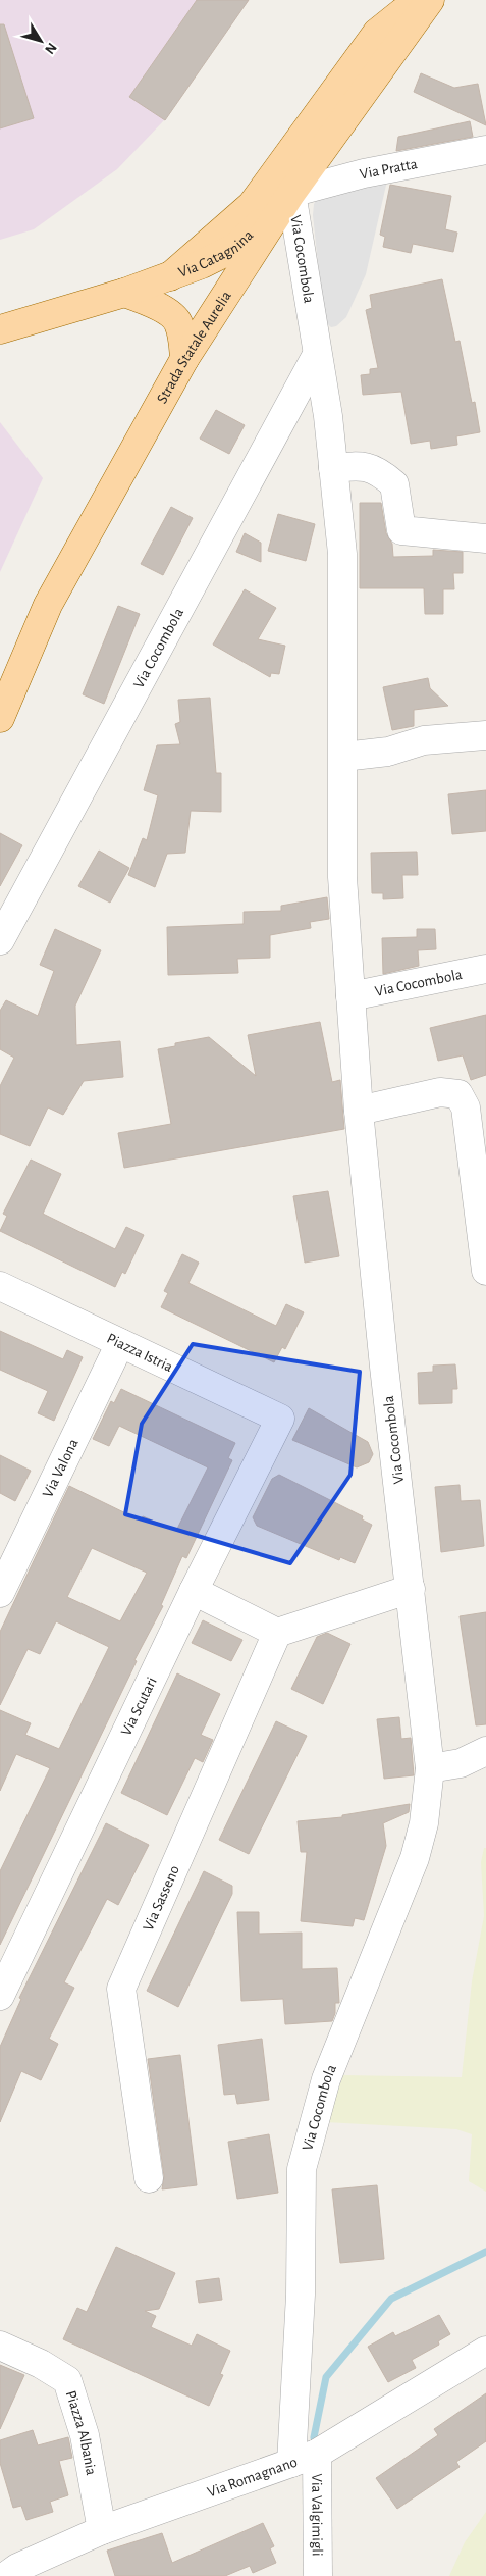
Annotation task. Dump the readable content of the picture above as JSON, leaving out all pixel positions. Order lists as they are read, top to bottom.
{
  "streets": {
    "main road": ["Via Catagnina", "Strada Statale Aurelia"],
    "street": [
      "Via Pratta",
      "Via Cocombola",
      "Piazza Istria",
      "Via Valona",
      "Via Scutari",
      "Via Sasseno",
      "Piazza Albania",
      "Via Romagnano",
      "Via Valgimigli"
    ]
  },
  "crossings": [
    ["Via Pratta", "Via Catagnina"],
    ["Via Pratta", "Via Cocombola"],
    ["Via Pratta", "Strada Statale Aurelia"],
    ["Via Catagnina", "Via Cocombola"],
    ["Via Catagnina", "Strada Statale Aurelia"],
    ["Via Cocombola", "Strada Statale Aurelia"],
    ["Via Cocombola", "Via Romagnano"],
    ["Piazza Istria", "Via Valona"],
    ["Piazza Istria", "Via Scutari"],
    ["Piazza Albania", "Via Romagnano"],
    ["Via Romagnano", "Via Valgimigli"]
  ],
  "north": "bottom right"
}
